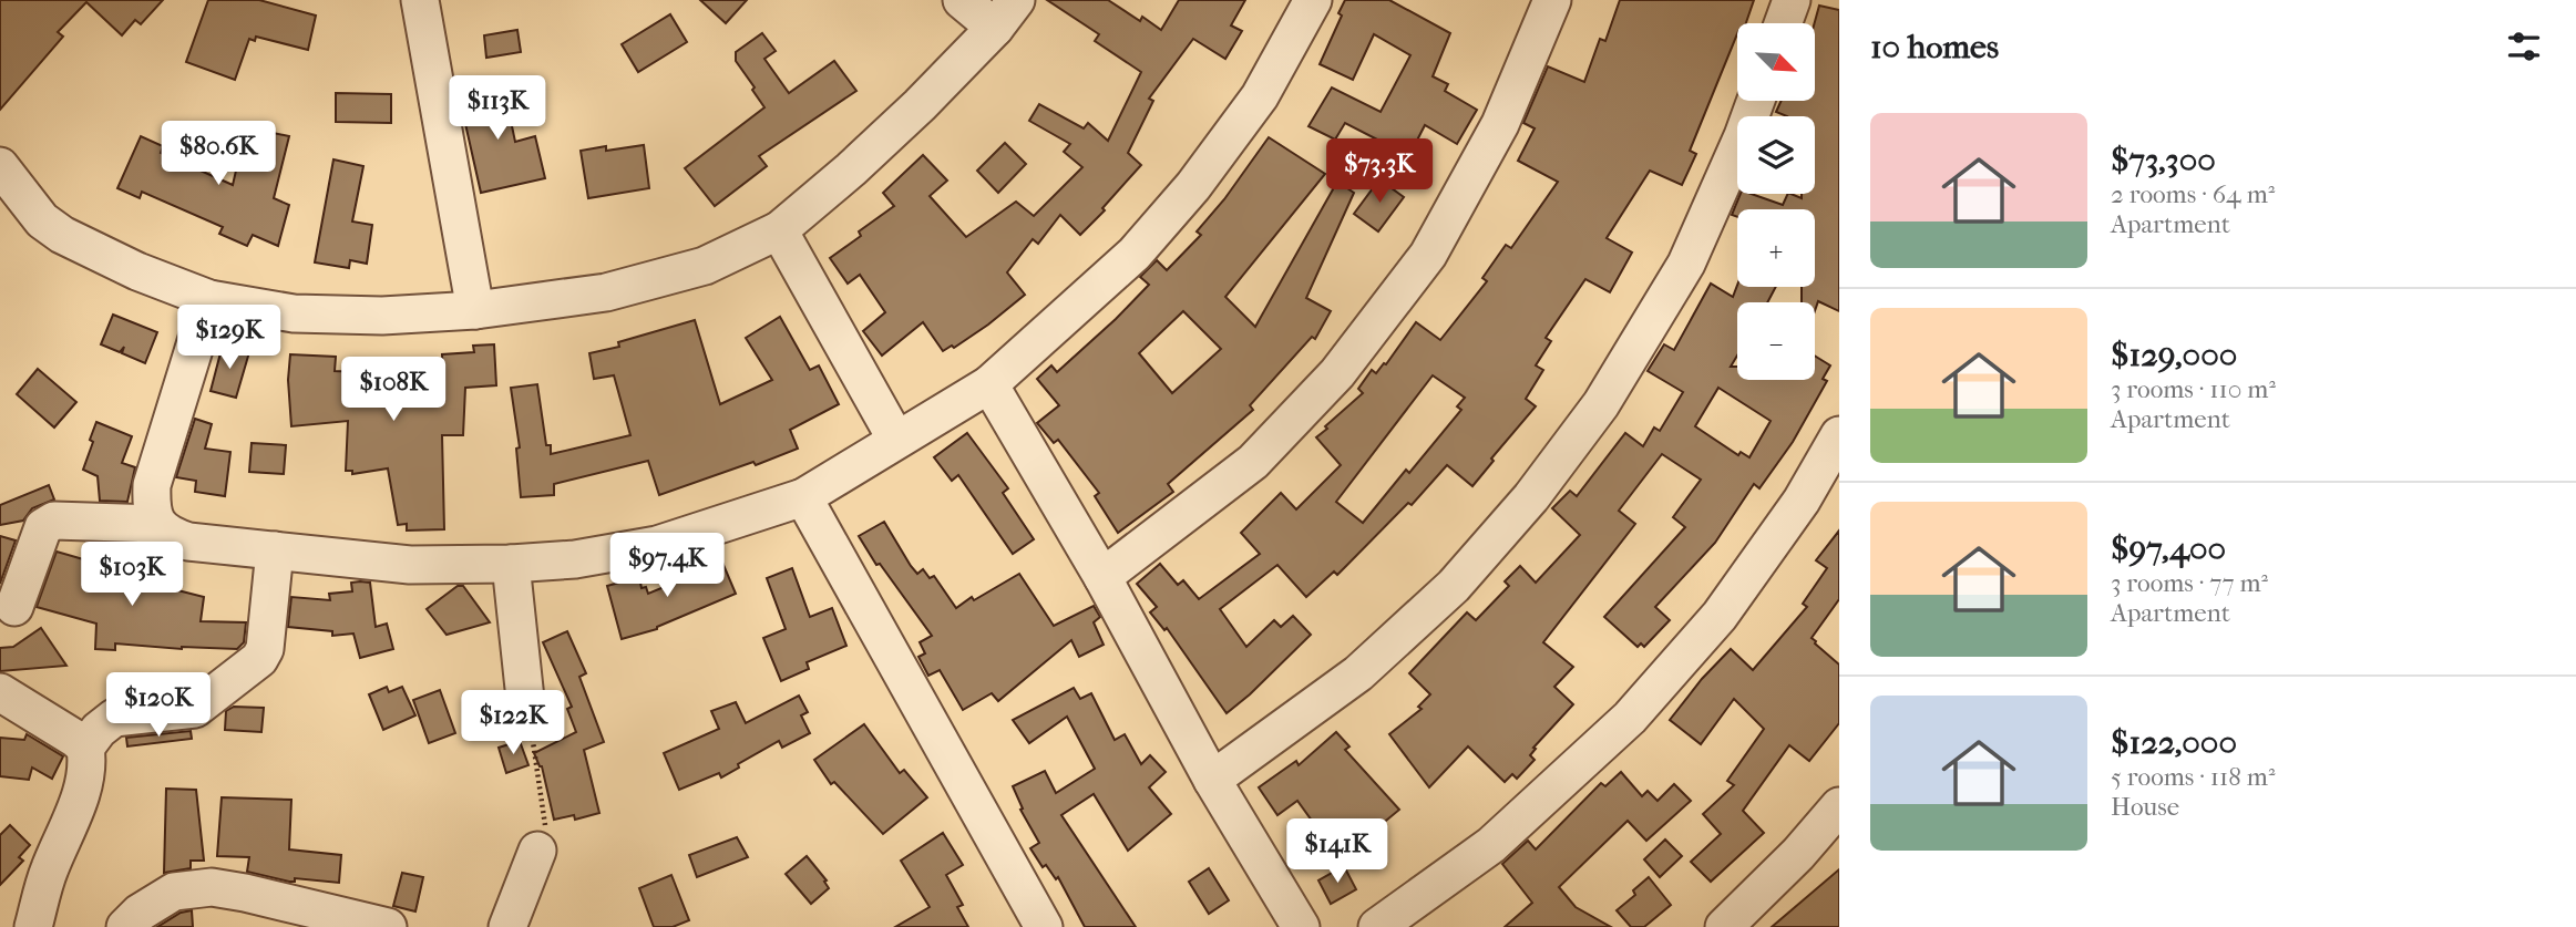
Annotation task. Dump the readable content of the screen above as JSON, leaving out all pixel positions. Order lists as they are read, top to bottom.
{
  "north": "bottom right",
  "page": {
    "heading": "10 homes",
    "map_buttons": ["+", "−"],
    "price": [
      "$113K",
      "$80.6K",
      "$73.3K",
      "$129K",
      "$108K",
      "$97.4K",
      "$103K",
      "$120K",
      "$122K",
      "$141K"
    ],
    "list": [
      {
        "name": "$73,300",
        "note": "2 rooms · 64 m² · Apartment"
      },
      {
        "name": "$129,000",
        "note": "3 rooms · 110 m² · Apartment"
      },
      {
        "name": "$97,400",
        "note": "3 rooms · 77 m² · Apartment"
      },
      {
        "name": "$122,000",
        "note": "5 rooms · 118 m² · House"
      }
    ]
  }
}
